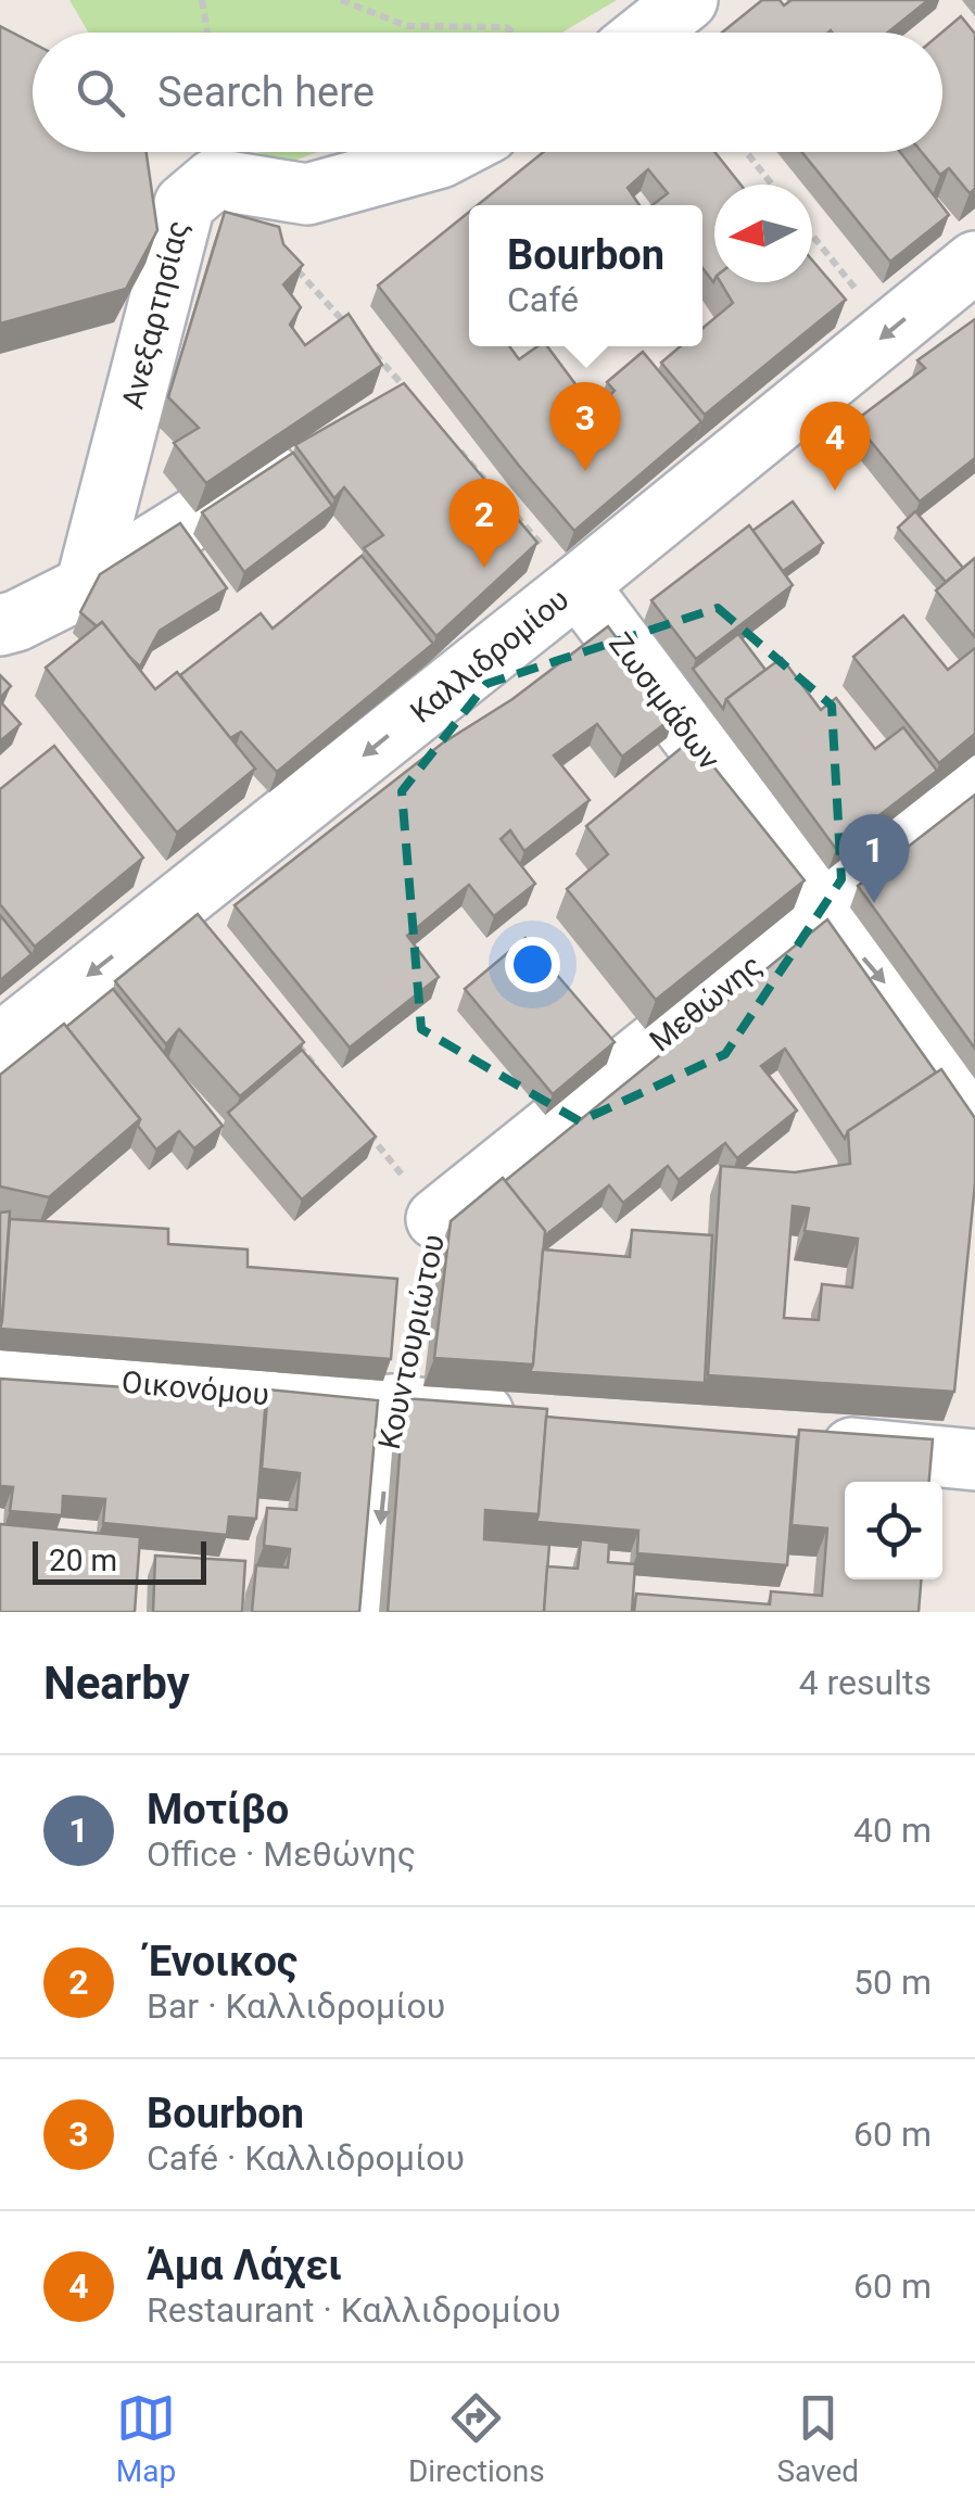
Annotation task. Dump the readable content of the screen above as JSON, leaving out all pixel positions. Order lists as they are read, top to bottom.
{
  "streets": {
    "street": [
      "Ανεξαρτησίας",
      "Καλλιδρομίου",
      "Ζωσιμάδων",
      "Μεθώνης",
      "Κουντουριώτου",
      "Οικονόμου"
    ]
  },
  "crossings": [
    ["Καλλιδρομίου", "Ζωσιμάδων"],
    ["Ζωσιμάδων", "Μεθώνης"],
    ["Μεθώνης", "Κουντουριώτου"],
    ["Κουντουριώτου", "Οικονόμου"]
  ],
  "one_way": ["Ζωσιμάδων", "Κουντουριώτου"],
  "scale_bar": "20 m",
  "north": "left",
  "page": {
    "search": "Search here",
    "popup": ["Bourbon", "Café"],
    "pins": [
      "3",
      "4",
      "2",
      "1"
    ],
    "scale": "20 m",
    "heading": ["Nearby", "4 results"],
    "list": [
      {
        "mark": "1",
        "name": "Μοτίβο",
        "note": "Office · Μεθώνης",
        "value": "40 m"
      },
      {
        "mark": "2",
        "name": "Ένοικος",
        "note": "Bar · Καλλιδρομίου",
        "value": "50 m"
      },
      {
        "mark": "3",
        "name": "Bourbon",
        "note": "Café · Καλλιδρομίου",
        "value": "60 m"
      },
      {
        "mark": "4",
        "name": "Άμα Λάχει",
        "note": "Restaurant · Καλλιδρομίου",
        "value": "60 m"
      }
    ],
    "nav": ["Map", "Directions", "Saved"]
  }
}
